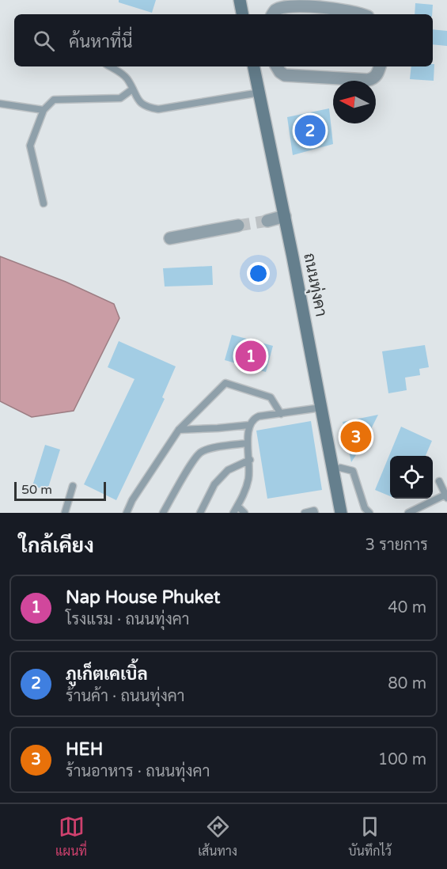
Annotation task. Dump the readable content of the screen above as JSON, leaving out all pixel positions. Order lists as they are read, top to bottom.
{
  "streets": {
    "main road": ["ถนนทุ่งคา"]
  },
  "scale_bar": "50 m",
  "north": "left",
  "page": {
    "search": "ค้นหาที่นี่",
    "pins": ["2", "1", "3"],
    "scale": "50 m",
    "heading": ["ใกล้เคียง", "3 รายการ"],
    "list": [
      {
        "mark": "1",
        "name": "Nap House Phuket",
        "note": "โรงแรม · ถนนทุ่งคา",
        "value": "40 m"
      },
      {
        "mark": "2",
        "name": "ภูเก็ตเคเบิ้ล",
        "note": "ร้านค้า · ถนนทุ่งคา",
        "value": "80 m"
      },
      {
        "mark": "3",
        "name": "HEH",
        "note": "ร้านอาหาร · ถนนทุ่งคา",
        "value": "100 m"
      }
    ],
    "nav": ["แผนที่", "เส้นทาง", "บันทึกไว้"]
  }
}
